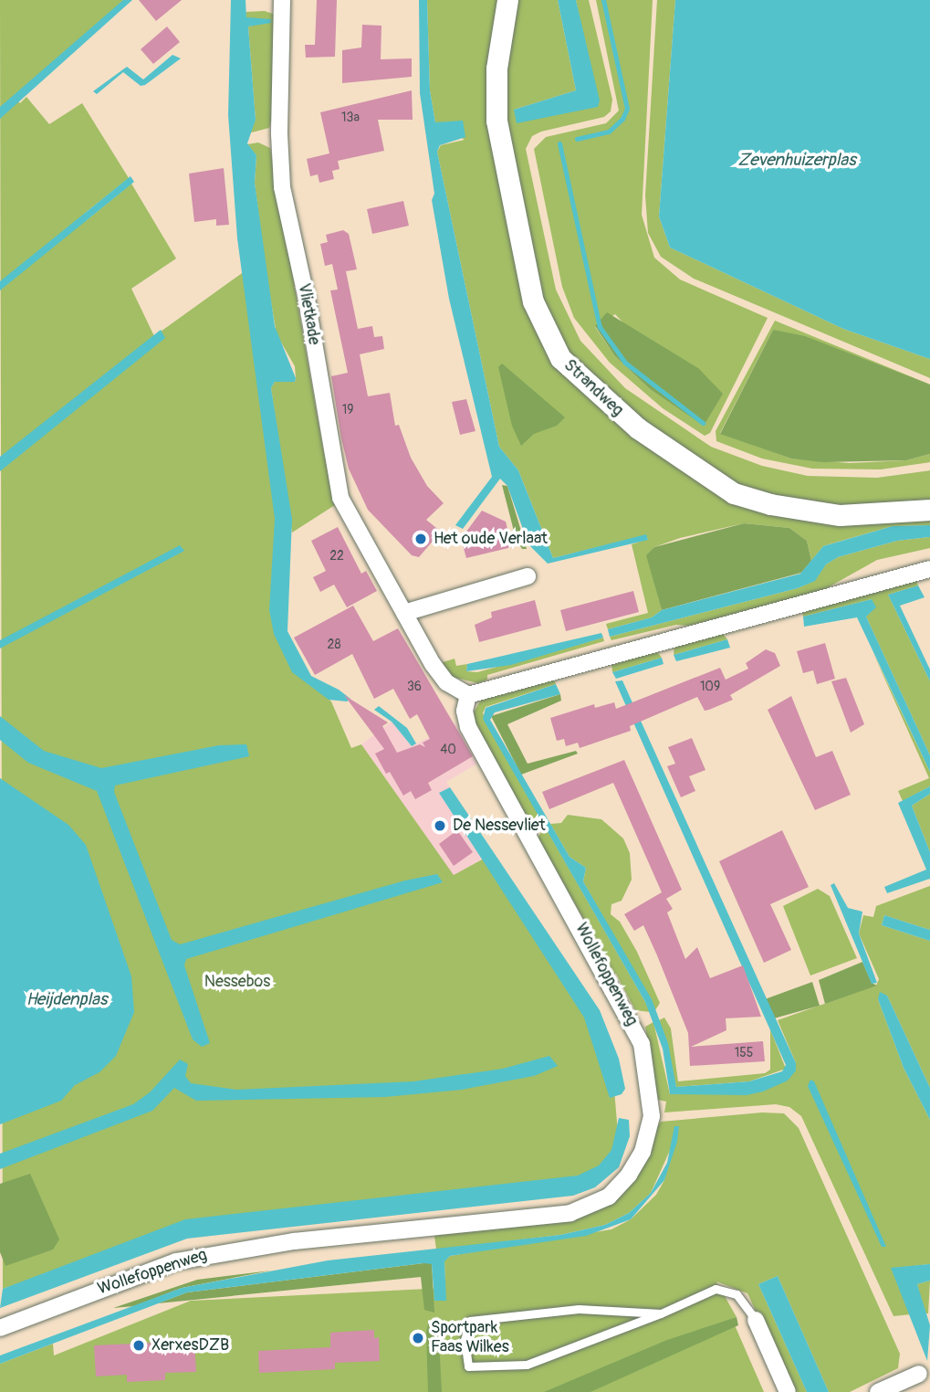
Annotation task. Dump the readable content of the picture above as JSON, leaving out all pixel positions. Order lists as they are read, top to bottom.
{
  "streets": {
    "street": ["Vlietkade", "Strandweg", "Wollefoppenweg"]
  },
  "crossings": [
    ["Vlietkade", "Wollefoppenweg"]
  ],
  "water": ["Zevenhuizerplas", "Heijdenplas"],
  "parks": ["Nessebos"],
  "places": [
    "Het oude Verlaat",
    "De Nessevliet",
    "Sportpark Faas Wilkes",
    "XerxesDZB"
  ],
  "house_numbers": [
    "13a",
    "19",
    "22",
    "28",
    "36",
    "109",
    "40",
    "155"
  ]
}
